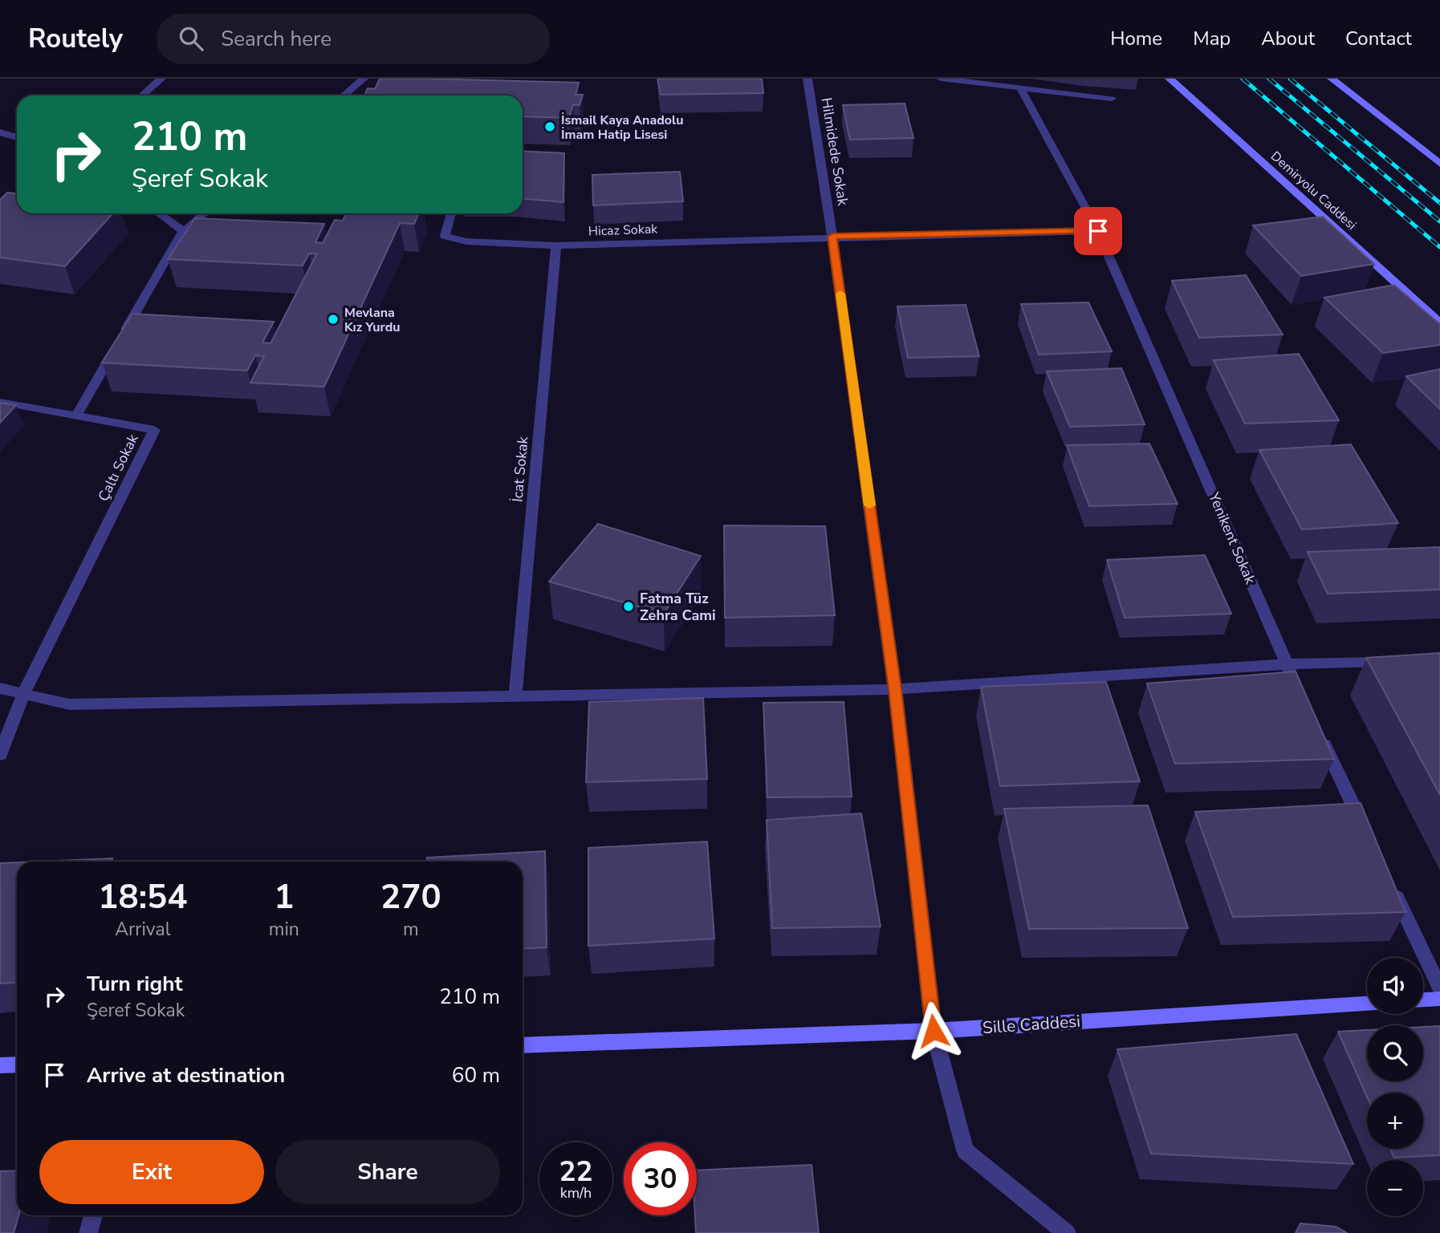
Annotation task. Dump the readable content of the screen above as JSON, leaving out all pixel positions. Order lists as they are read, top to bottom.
{
  "streets": {
    "main road": ["Demiryolu Caddesi", "Sille Caddesi"],
    "street": [
      "Hilmidede Sokak",
      "Hicaz Sokak",
      "Çaltı Sokak",
      "İcat Sokak",
      "Yenikent Sokak"
    ]
  },
  "crossings": [
    ["Hilmidede Sokak", "Hicaz Sokak"],
    ["Hilmidede Sokak", "Sille Caddesi"],
    ["Hicaz Sokak", "İcat Sokak"],
    ["Hicaz Sokak", "Yenikent Sokak"]
  ],
  "places": ["İsmail Kaya Anadolu İmam Hatip Lisesi", "Mevlana Kız Yurdu", "Fatma Tüz Zehra Cami"],
  "page": {
    "header": "Routely",
    "search": "Search here",
    "nav": [
      "Home",
      "Map",
      "About",
      "Contact"
    ],
    "turn": ["210 m", "Şeref Sokak"],
    "eta": [
      "18:54",
      "Arrival",
      "1",
      "min",
      "270",
      "m"
    ],
    "list": [
      {
        "name": "Turn right",
        "note": "Şeref Sokak",
        "value": "210 m"
      },
      {
        "name": "Arrive at destination",
        "value": "60 m"
      }
    ],
    "map_buttons": ["+", "−"],
    "buttons": ["Exit", "Share"],
    "speed": "22 km/h",
    "limit": "30"
  }
}
